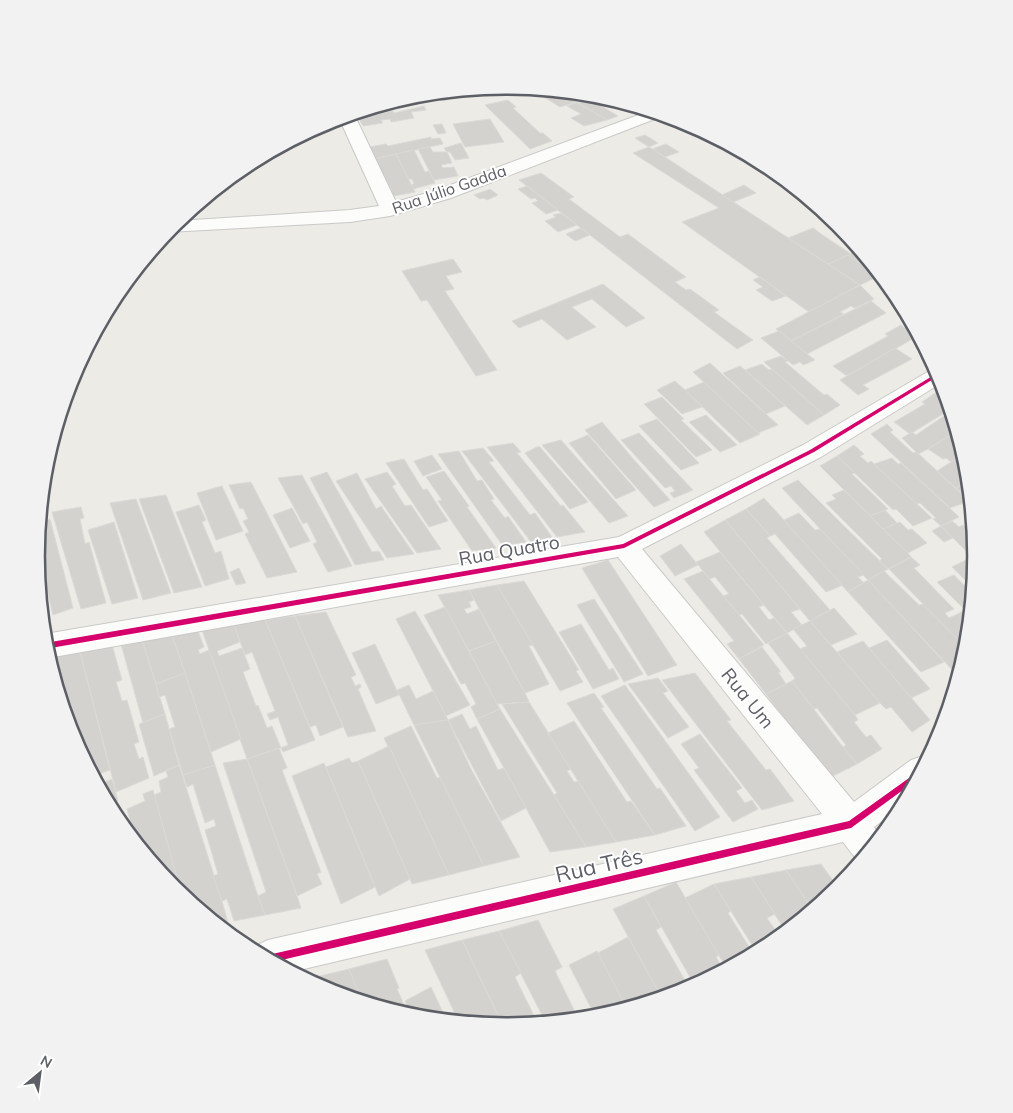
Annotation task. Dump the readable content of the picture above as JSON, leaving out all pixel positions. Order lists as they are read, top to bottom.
{
  "streets": {
    "street": [
      "Rua Júlio Gadda",
      "Rua Quatro",
      "Rua Um",
      "Rua Três"
    ]
  },
  "crossings": [
    ["Rua Quatro", "Rua Um"],
    ["Rua Um", "Rua Três"]
  ],
  "north": "top right"
}
